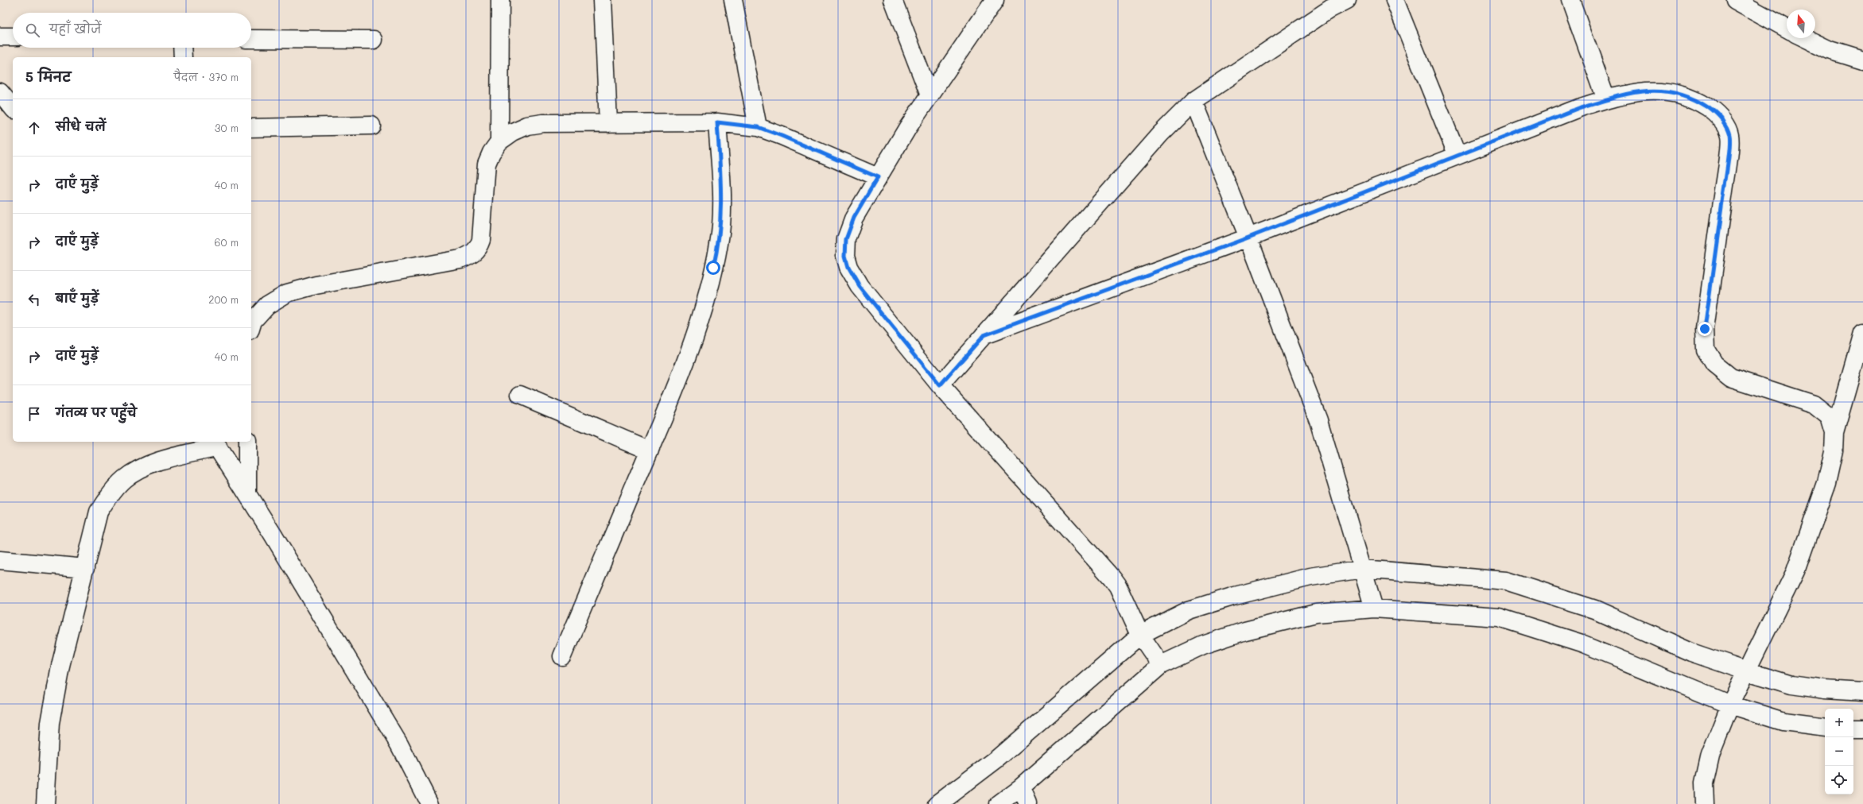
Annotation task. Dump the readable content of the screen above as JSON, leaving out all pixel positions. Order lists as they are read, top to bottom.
{
  "north": "top",
  "page": {
    "search": "यहाँ खोजें",
    "heading": ["5 मिनट", "पैदल · 370 m"],
    "list": [
      ["सीधे चलें", "30 m"],
      ["दाएँ मुड़ें", "40 m"],
      ["दाएँ मुड़ें", "60 m"],
      ["बाएँ मुड़ें", "200 m"],
      ["दाएँ मुड़ें", "40 m"],
      "गंतव्य पर पहुँचे"
    ],
    "map_buttons": ["+", "−"]
  }
}
